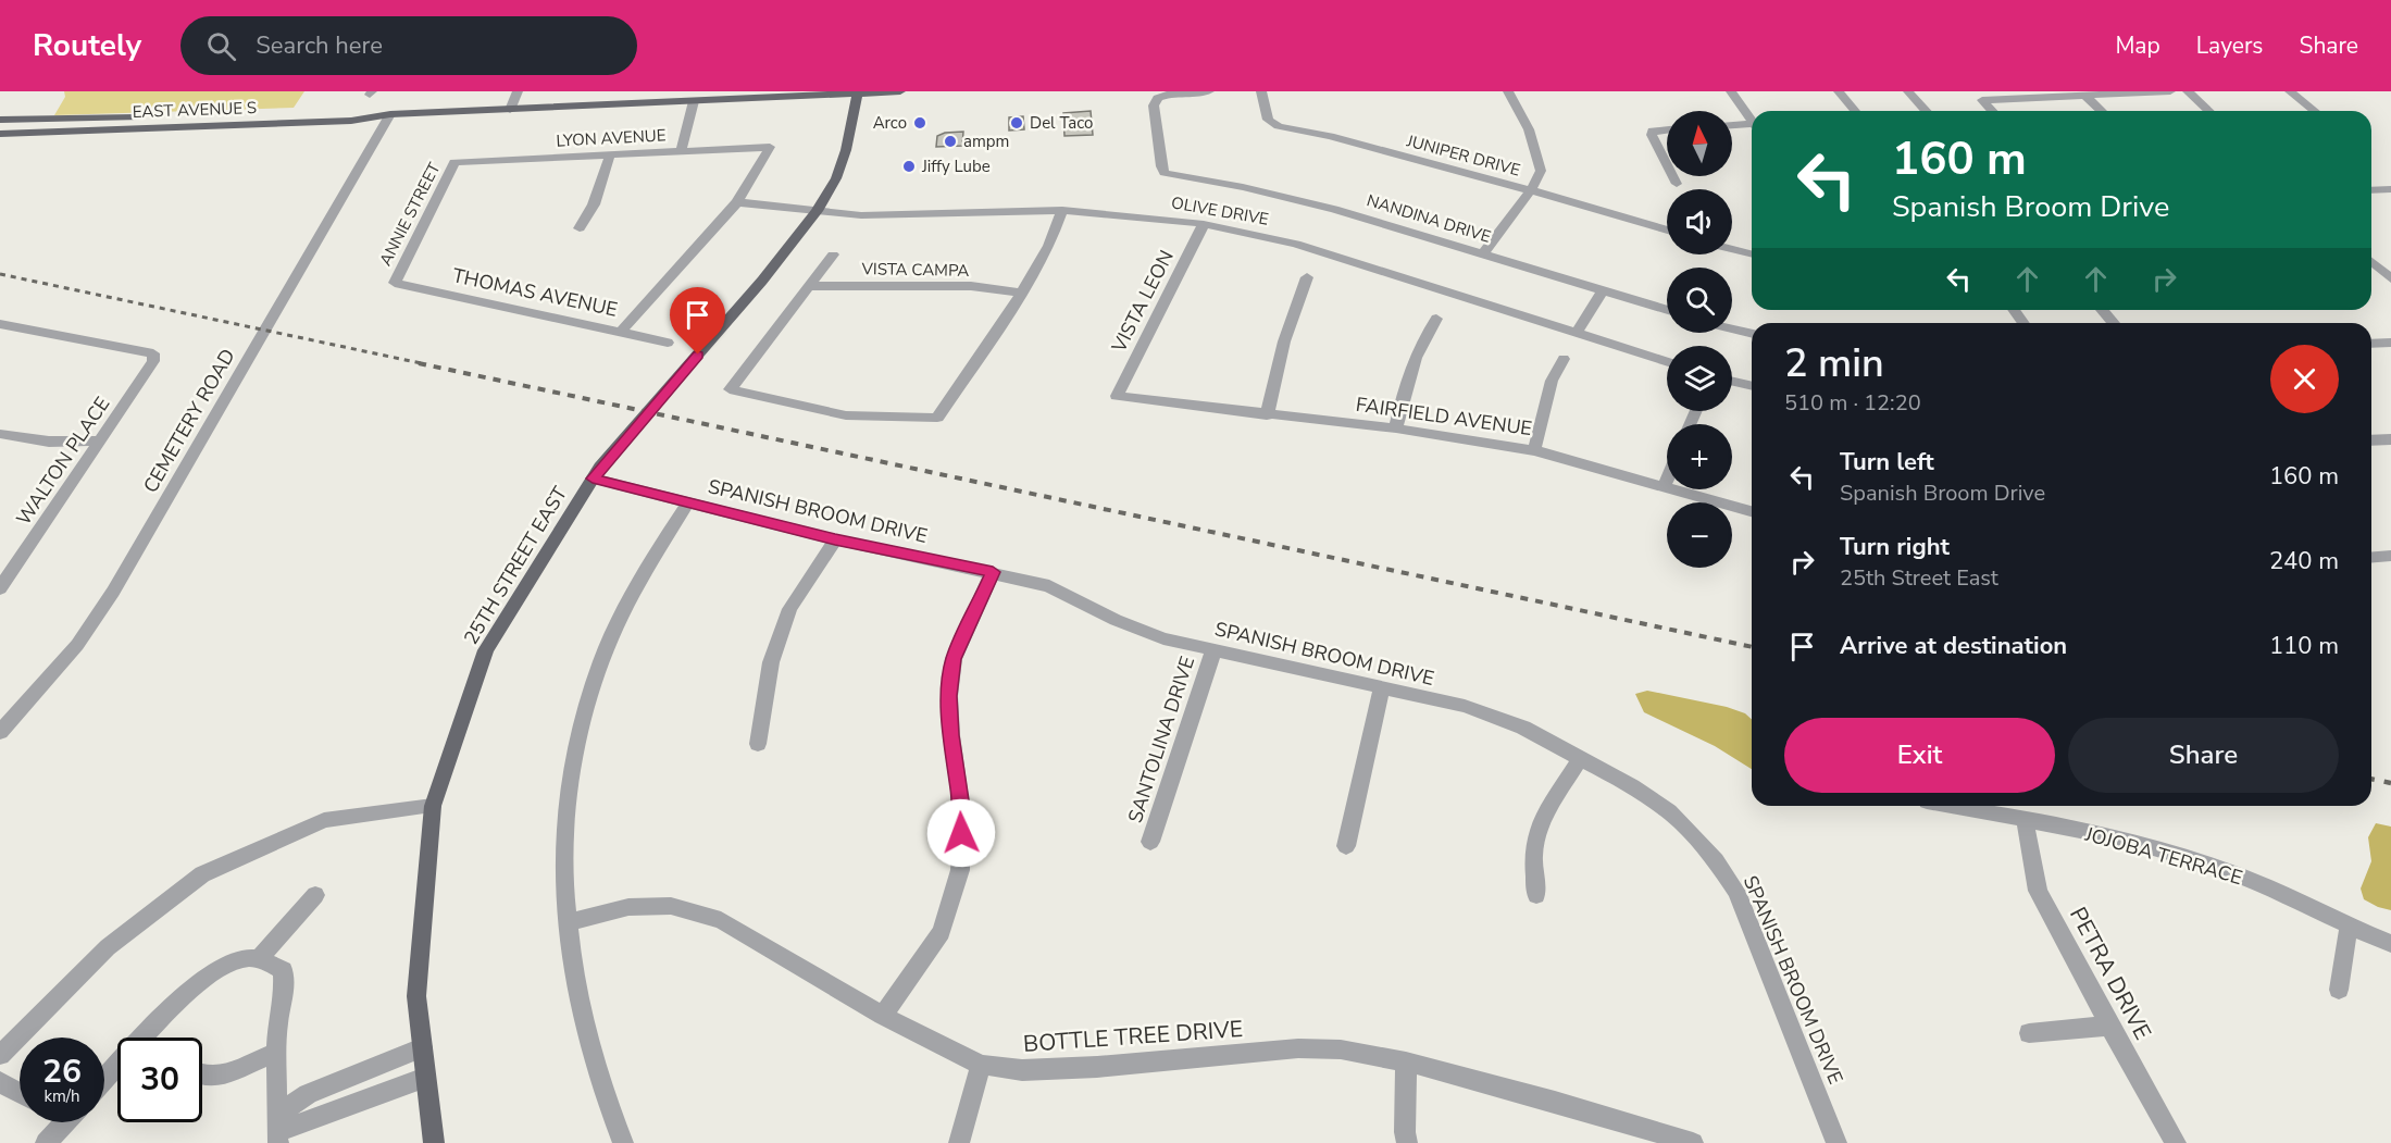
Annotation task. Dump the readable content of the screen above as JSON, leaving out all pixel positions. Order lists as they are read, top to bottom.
{
  "streets": {
    "main road": ["EAST AVENUE S", "25TH STREET EAST"],
    "street": [
      "LYON AVENUE",
      "JUNIPER DRIVE",
      "OLIVE DRIVE",
      "ANNIE STREET",
      "NANDINA DRIVE",
      "VISTA CAMPA",
      "THOMAS AVENUE",
      "VISTA LEON",
      "FAIRFIELD AVENUE",
      "CEMETERY ROAD",
      "WALTON PLACE",
      "SPANISH BROOM DRIVE",
      "SANTOLINA DRIVE",
      "JOJOBA TERRACE",
      "PETRA DRIVE",
      "BOTTLE TREE DRIVE"
    ]
  },
  "crossings": [
    ["EAST AVENUE S", "CEMETERY ROAD"],
    ["EAST AVENUE S", "25TH STREET EAST"],
    ["LYON AVENUE", "OLIVE DRIVE"],
    ["LYON AVENUE", "ANNIE STREET"],
    ["OLIVE DRIVE", "VISTA LEON"],
    ["OLIVE DRIVE", "25TH STREET EAST"],
    ["ANNIE STREET", "THOMAS AVENUE"],
    ["VISTA LEON", "FAIRFIELD AVENUE"],
    ["SPANISH BROOM DRIVE", "25TH STREET EAST"],
    ["SPANISH BROOM DRIVE", "SANTOLINA DRIVE"],
    ["JOJOBA TERRACE", "PETRA DRIVE"]
  ],
  "places": [
    "Arco",
    "Del Taco",
    "ampm",
    "Jiffy Lube"
  ],
  "north": "top",
  "page": {
    "header": "Routely",
    "search": "Search here",
    "nav": ["Map", "Layers", "Share"],
    "map_buttons": ["+", "−"],
    "turn": ["160 m", "Spanish Broom Drive"],
    "heading": ["2 min", "510 m · 12:20"],
    "list": [
      {
        "name": "Turn left",
        "note": "Spanish Broom Drive",
        "value": "160 m"
      },
      {
        "name": "Turn right",
        "note": "25th Street East",
        "value": "240 m"
      },
      {
        "name": "Arrive at destination",
        "value": "110 m"
      }
    ],
    "buttons": ["Exit", "Share"],
    "speed": "26 km/h",
    "limit": "30"
  }
}
